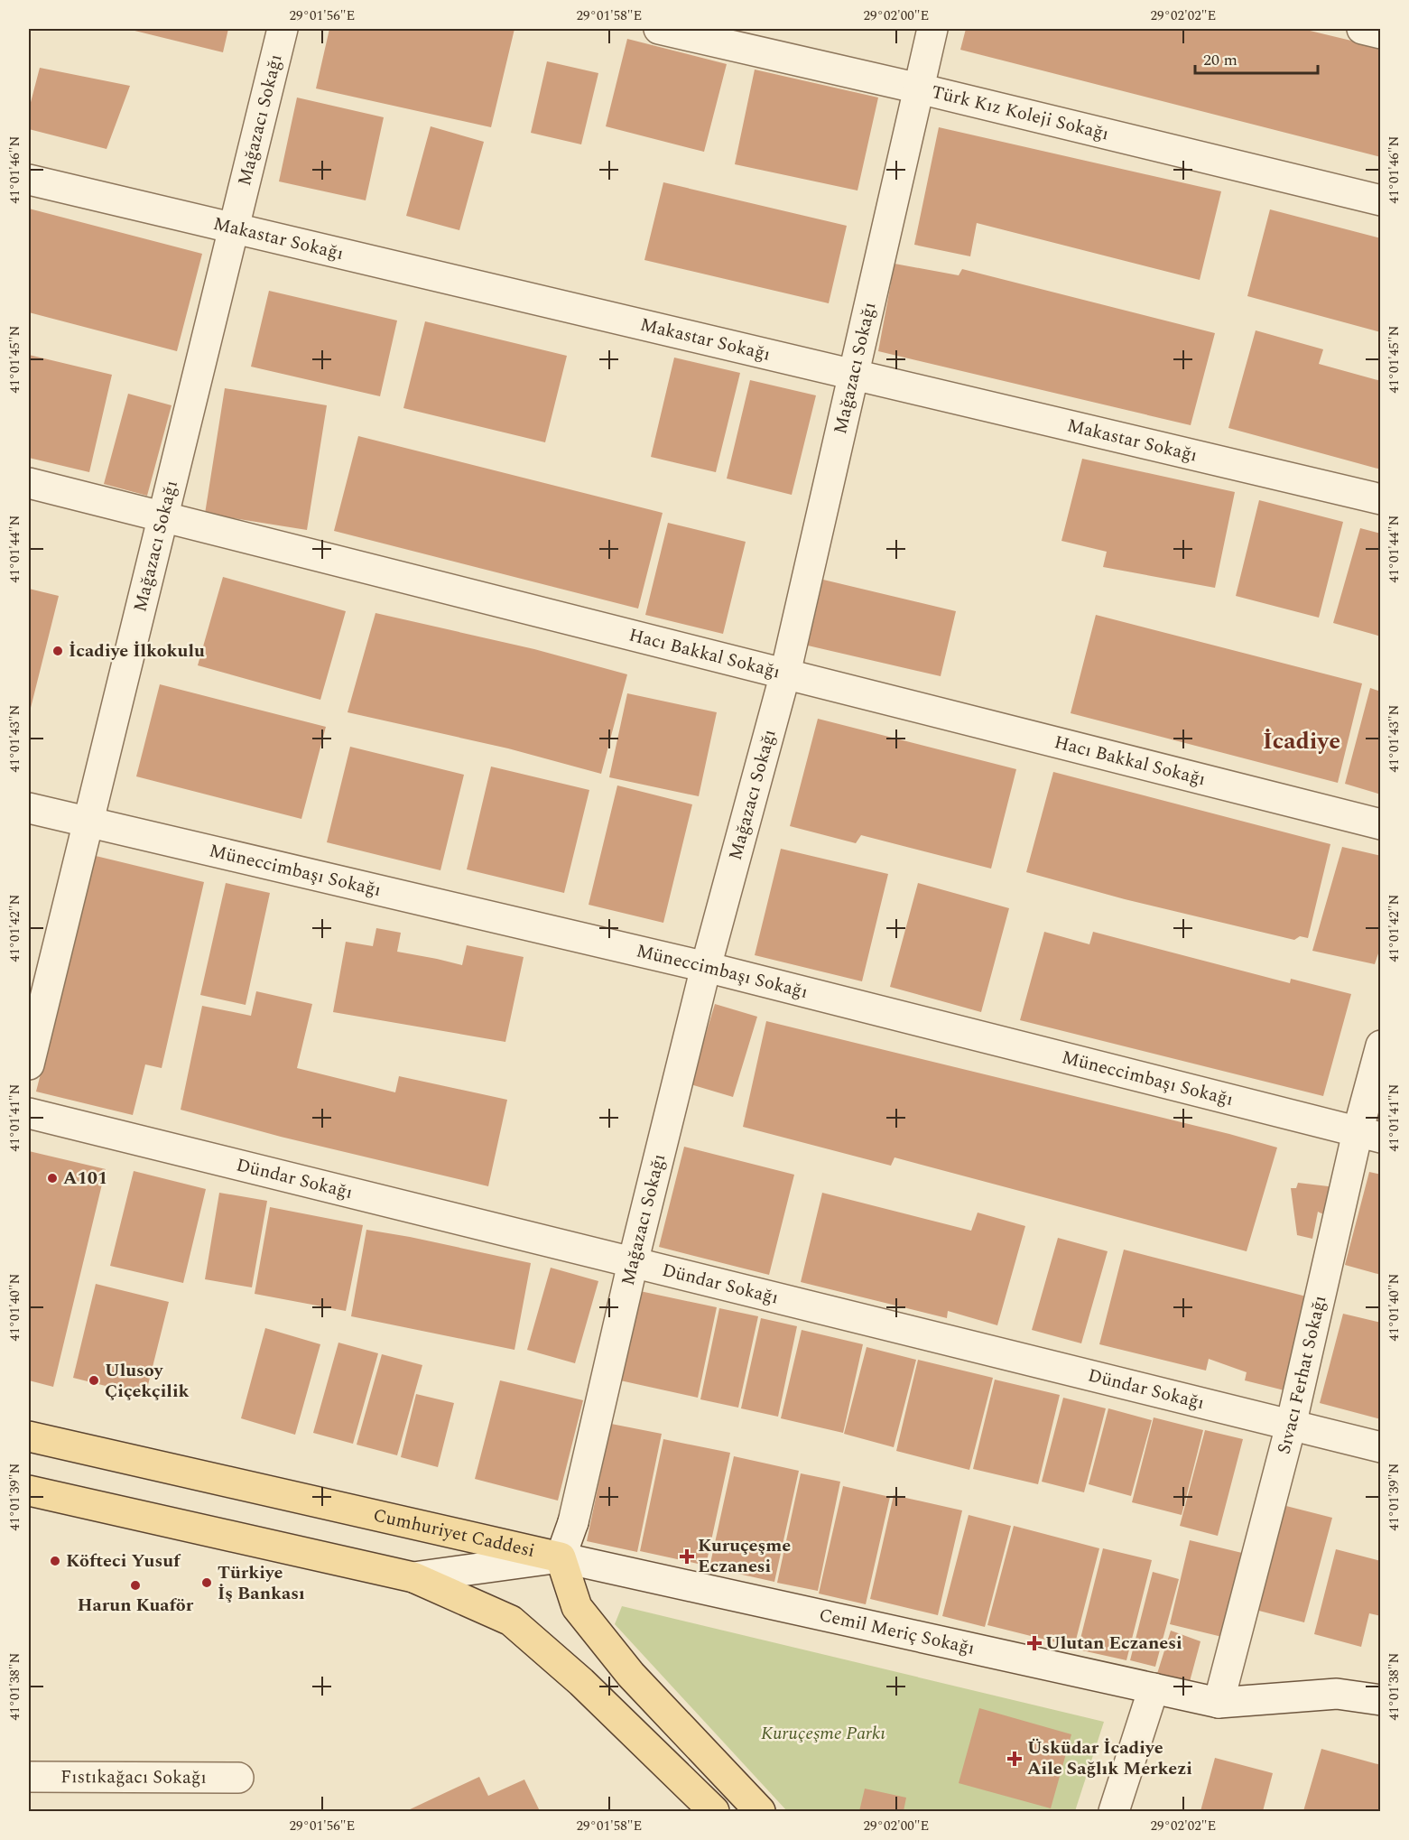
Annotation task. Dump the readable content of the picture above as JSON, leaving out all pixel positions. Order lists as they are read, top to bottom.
{
  "streets": {
    "main road": ["Cumhuriyet Caddesi"],
    "street": [
      "Türk Kız Koleji Sokağı",
      "Mağazacı Sokağı",
      "Makastar Sokağı",
      "Hacı Bakkal Sokağı",
      "Müneccimbaşı Sokağı",
      "Dündar Sokağı",
      "Sıvacı Ferhat Sokağı",
      "Cemil Meriç Sokağı",
      "Fıstıkağacı Sokağı"
    ]
  },
  "crossings": [
    ["Türk Kız Koleji Sokağı", "Mağazacı Sokağı"],
    ["Mağazacı Sokağı", "Makastar Sokağı"],
    ["Mağazacı Sokağı", "Hacı Bakkal Sokağı"],
    ["Mağazacı Sokağı", "Müneccimbaşı Sokağı"],
    ["Mağazacı Sokağı", "Dündar Sokağı"],
    ["Mağazacı Sokağı", "Cumhuriyet Caddesi"],
    ["Mağazacı Sokağı", "Cemil Meriç Sokağı"],
    ["Müneccimbaşı Sokağı", "Sıvacı Ferhat Sokağı"],
    ["Dündar Sokağı", "Sıvacı Ferhat Sokağı"],
    ["Sıvacı Ferhat Sokağı", "Cemil Meriç Sokağı"],
    ["Cumhuriyet Caddesi", "Cemil Meriç Sokağı"]
  ],
  "districts": ["İcadiye"],
  "parks": ["Kuruçeşme Parkı"],
  "places": {
    "other": [
      "İcadiye İlkokulu",
      "A101",
      "Ulusoy Çiçekçilik",
      "Köfteci Yusuf",
      "Türkiye İş Bankası",
      "Harun Kuaför"
    ],
    "health": ["Kuruçeşme Eczanesi", "Ulutan Eczanesi", "Üsküdar İcadiye Aile Sağlık Merkezi"]
  },
  "scale_bar": "20 m",
  "coordinates": [
    "29°01'56\"E",
    "29°01'58\"E",
    "29°02'00\"E",
    "29°02'02\"E",
    "41°01'46\"N",
    "41°01'45\"N",
    "41°01'44\"N",
    "41°01'43\"N",
    "41°01'42\"N",
    "41°01'41\"N",
    "41°01'40\"N",
    "41°01'39\"N",
    "41°01'38\"N"
  ]
}
